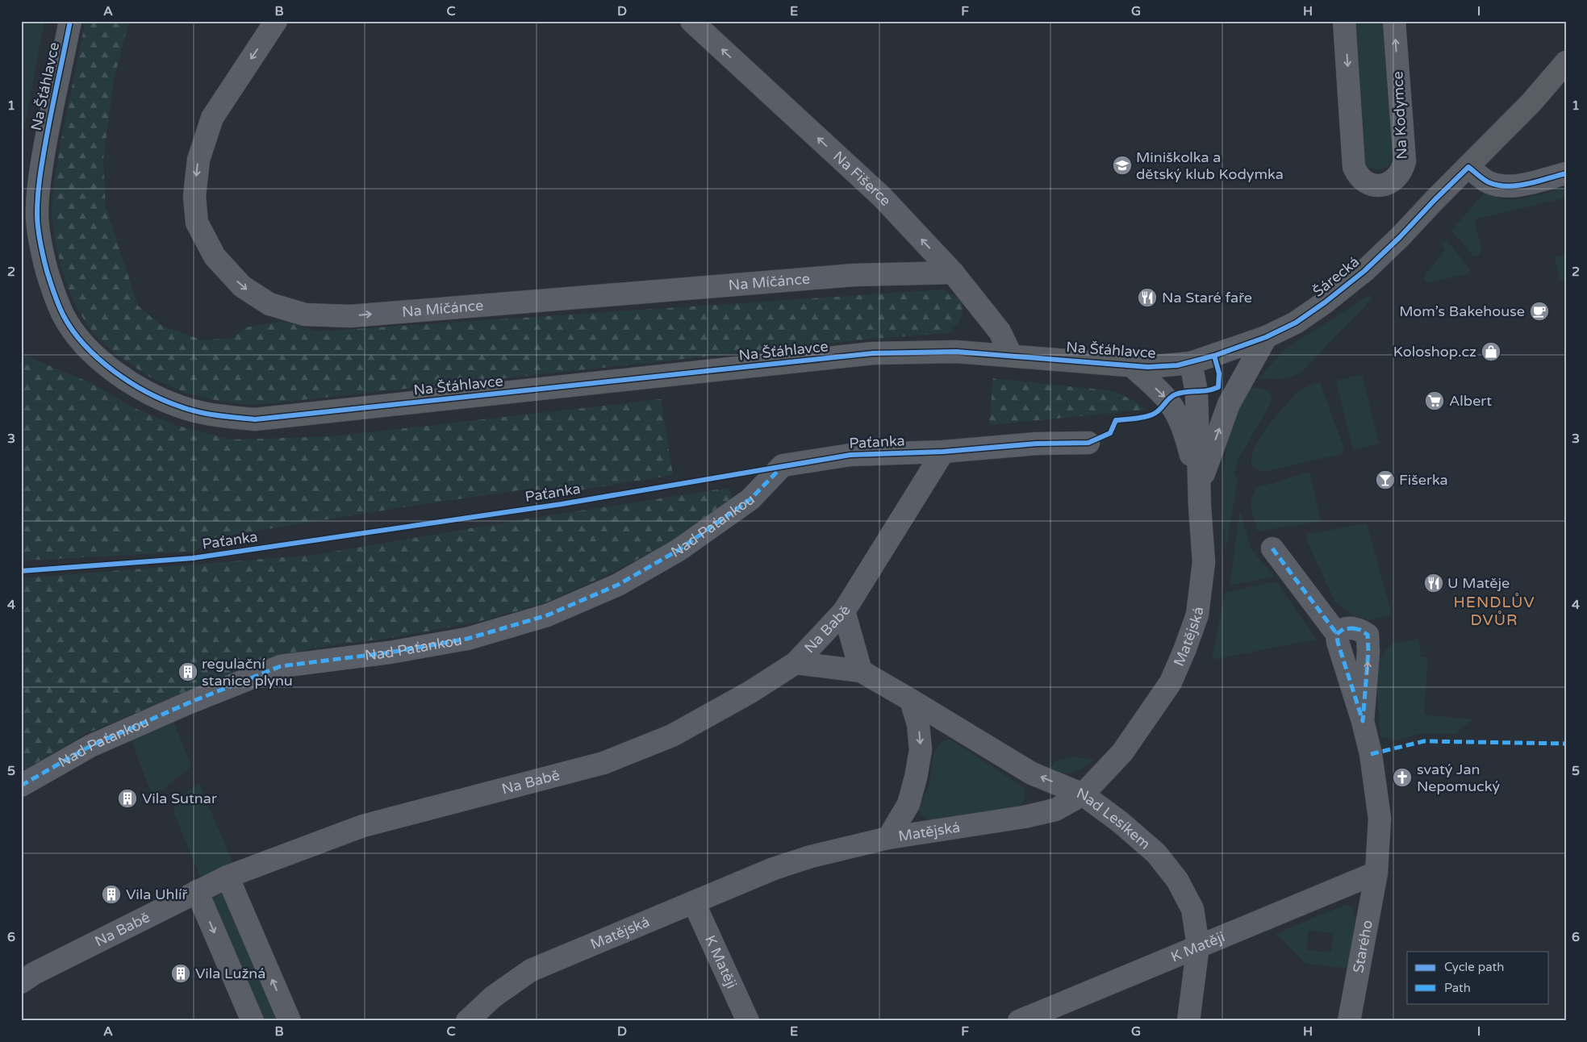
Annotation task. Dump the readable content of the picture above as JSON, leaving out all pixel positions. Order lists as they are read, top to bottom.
{
  "streets": {
    "street": [
      "Na Šťáhlavce",
      "Na Kodymce",
      "Na Fišerce",
      "Šárecká",
      "Na Míčánce",
      "Paťanka",
      "Nad Paťankou",
      "Na Babě",
      "Matějská",
      "Nad Lesíkem",
      "K Matěji",
      "Starého"
    ]
  },
  "crossings": [
    ["Na Šťáhlavce", "Na Fišerce"],
    ["Na Šťáhlavce", "Šárecká"],
    ["Na Šťáhlavce", "Matějská"],
    ["Na Fišerce", "Na Míčánce"],
    ["Šárecká", "Matějská"],
    ["Paťanka", "Nad Paťankou"],
    ["Paťanka", "Na Babě"],
    ["Matějská", "Nad Lesíkem"],
    ["Matějská", "K Matěji"],
    ["Nad Lesíkem", "K Matěji"],
    ["K Matěji", "Starého"]
  ],
  "one_way": ["Na Fišerce", "Nad Lesíkem"],
  "districts": ["HENDLŮV DVŮR"],
  "places": {
    "school or university": ["Miniškolka a dětský klub Kodymka"],
    "restaurant": ["Na Staré faře", "U Matěje"],
    "cafe": ["Mom’s Bakehouse"],
    "shop": ["Koloshop.cz"],
    "supermarket": ["Albert"],
    "bar": ["Fišerka"],
    "building": [
      "regulační stanice plynu",
      "Vila Sutnar",
      "Vila Uhlíř",
      "Vila Lužná"
    ],
    "church": ["svatý Jan Nepomucký"]
  },
  "legend": ["Cycle path", "Path"],
  "grid": {
    "columns": [
      "A",
      "B",
      "C",
      "D",
      "E",
      "F",
      "G",
      "H",
      "I"
    ],
    "rows": [
      "1",
      "2",
      "3",
      "4",
      "5",
      "6"
    ]
  }
}
